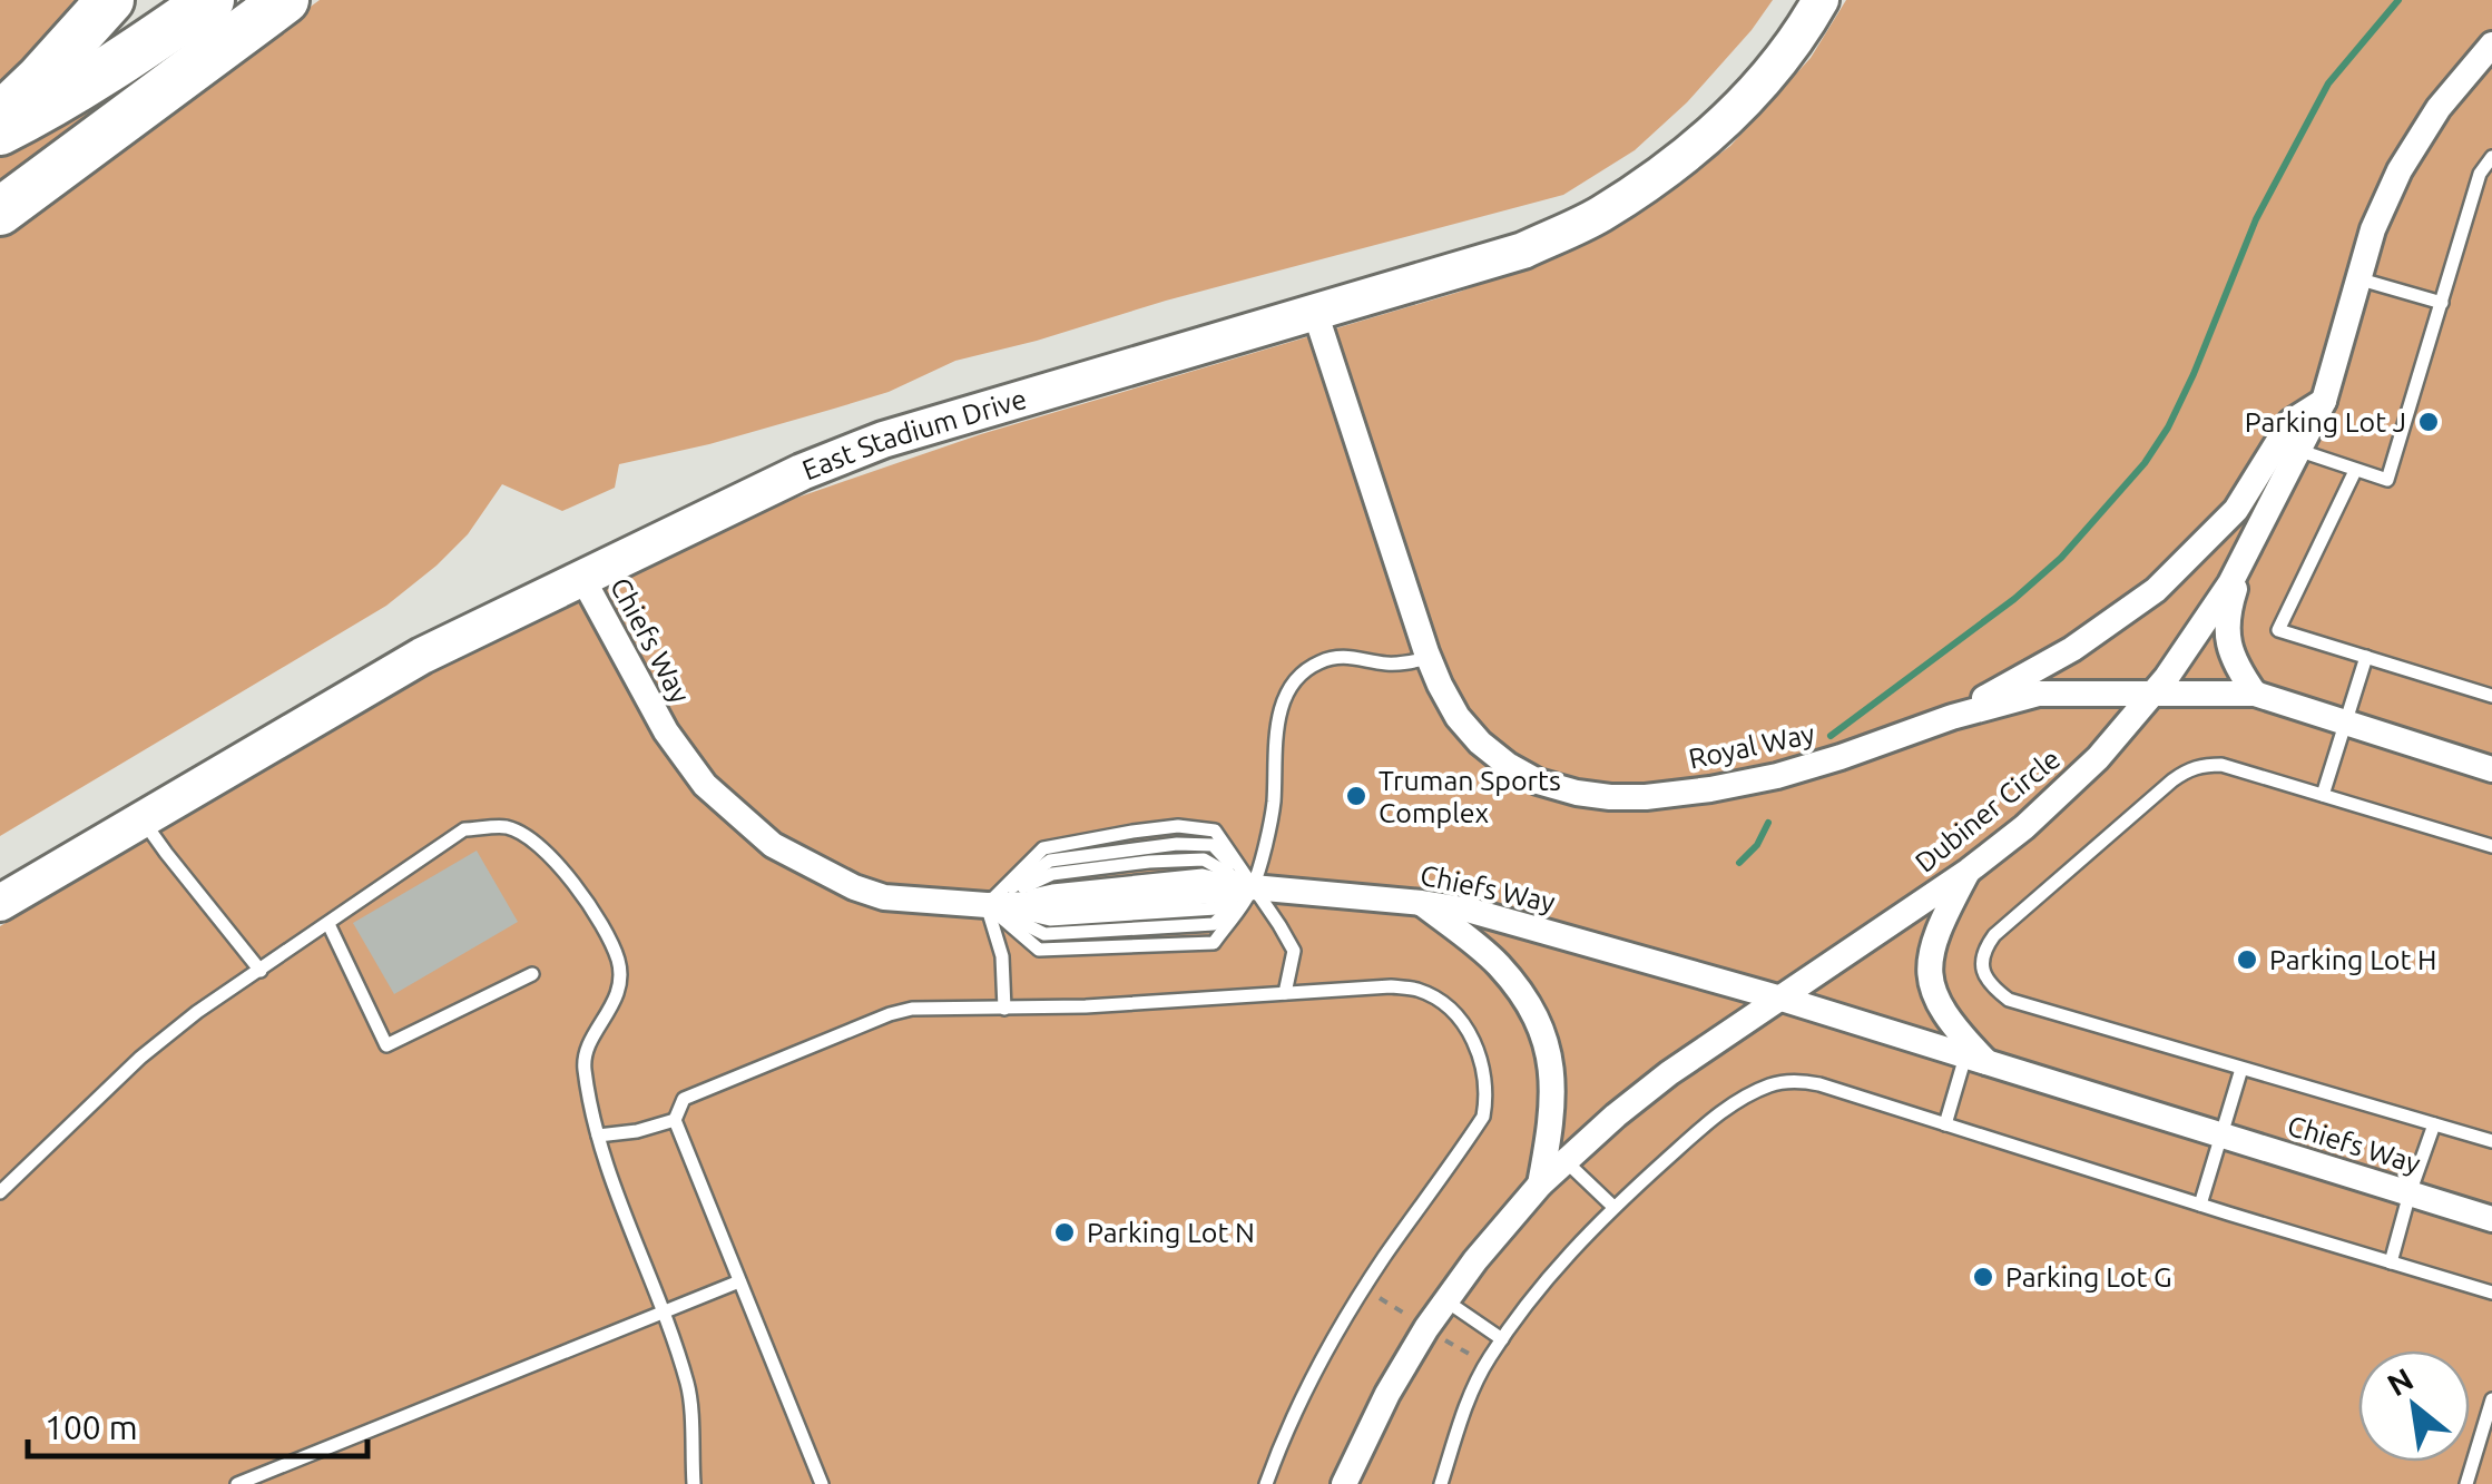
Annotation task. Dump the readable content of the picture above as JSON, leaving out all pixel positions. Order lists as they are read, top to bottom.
{
  "streets": {
    "main road": ["East Stadium Drive"],
    "street": ["Chiefs Way", "Royal Way", "Dubiner Circle"]
  },
  "crossings": [
    ["East Stadium Drive", "Chiefs Way"],
    ["East Stadium Drive", "Royal Way"],
    ["Chiefs Way", "Dubiner Circle"],
    ["Royal Way", "Dubiner Circle"]
  ],
  "places": [
    "Parking Lot J",
    "Truman Sports Complex",
    "Parking Lot H",
    "Parking Lot N",
    "Parking Lot G"
  ],
  "scale_bar": "100 m",
  "north": "top left"
}
